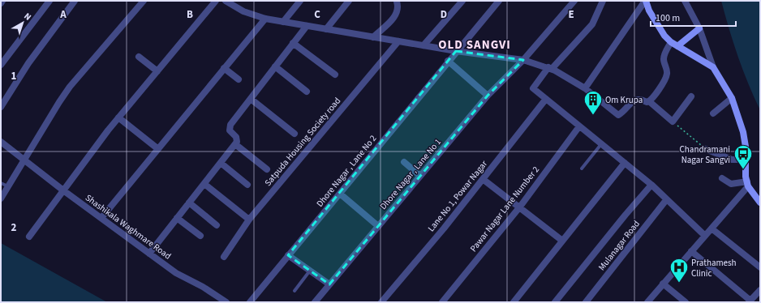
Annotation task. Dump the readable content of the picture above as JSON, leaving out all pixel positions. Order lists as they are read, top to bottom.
{
  "streets": {
    "street": [
      "Satpuda Housing Society road",
      "Dhore Nagar , Lane No 2",
      "Dhore Nagar , Lane No 1",
      "Lane No 1, Powar Nagar",
      "Pawar Nagar Lane Number 2",
      "Shashikala Waghmare Road",
      "Mulanagar Road"
    ]
  },
  "districts": ["OLD SANGVI"],
  "places": {
    "building": ["Om Krupa"],
    "bus stop": ["Chandramani Nagar Sangvi"],
    "hospital": ["Prathamesh Clinic"]
  },
  "scale_bar": "100 m",
  "north": "top right",
  "grid": {
    "columns": [
      "A",
      "B",
      "C",
      "D",
      "E"
    ],
    "rows": ["1", "2"]
  }
}
